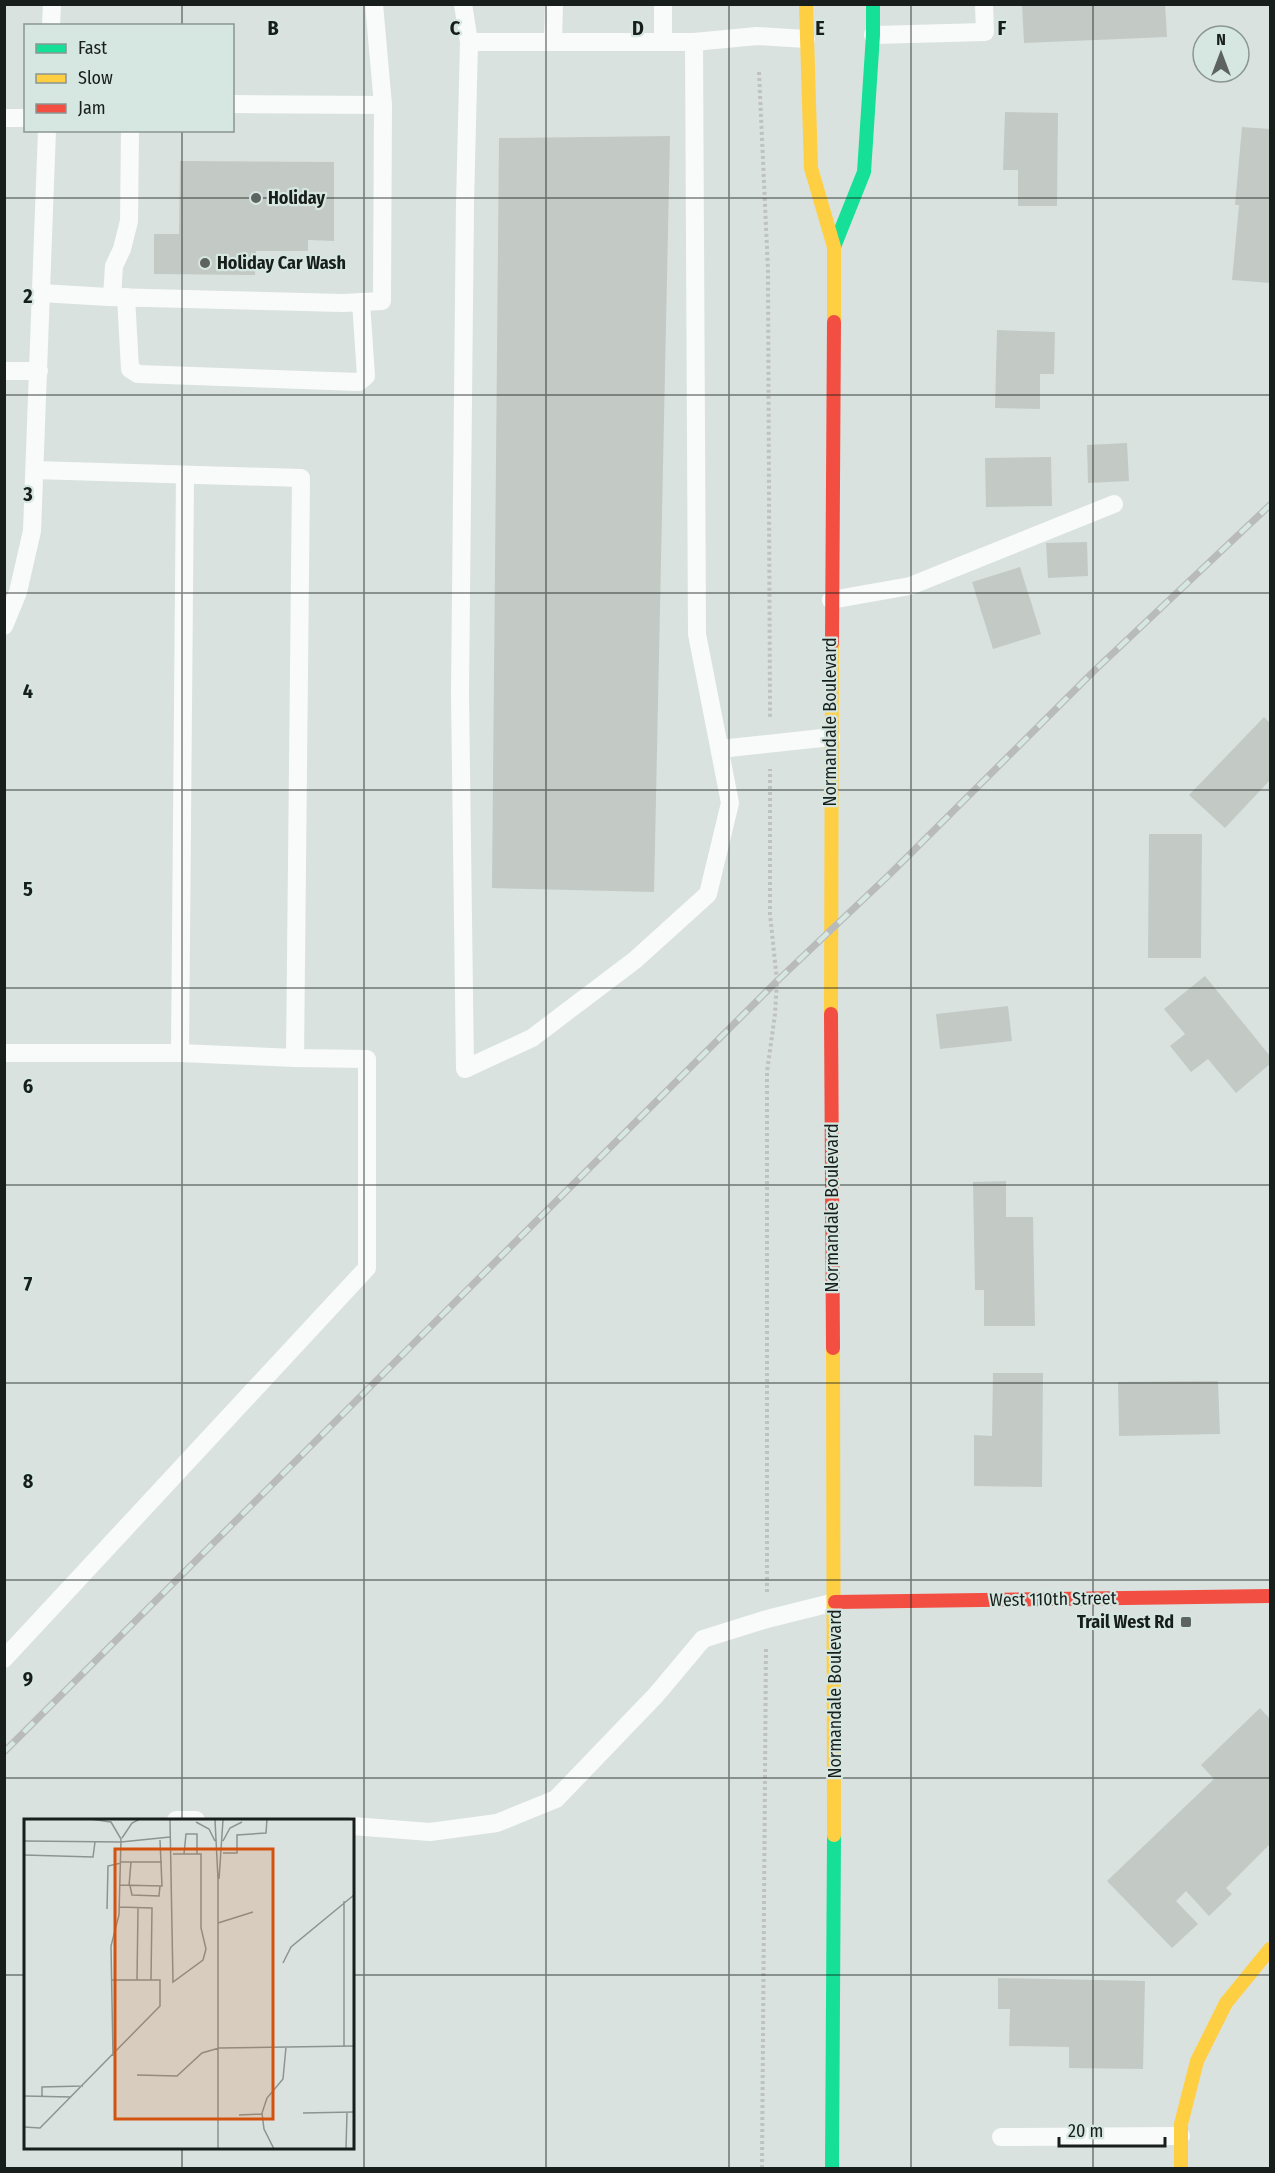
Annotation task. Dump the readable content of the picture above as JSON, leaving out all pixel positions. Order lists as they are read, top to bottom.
{
  "streets": {
    "street": ["Normandale Boulevard", "West 110th Street"]
  },
  "crossings": [
    ["Normandale Boulevard", "West 110th Street"]
  ],
  "places": {
    "other": ["Holiday", "Holiday Car Wash"],
    "transit": ["Trail West Rd"]
  },
  "legend": ["Fast", "Slow", "Jam"],
  "scale_bar": "20 m",
  "north": "top",
  "grid": {
    "columns": [
      "B",
      "C",
      "D",
      "E",
      "F"
    ],
    "rows": [
      "2",
      "3",
      "4",
      "5",
      "6",
      "7",
      "8",
      "9"
    ]
  }
}
